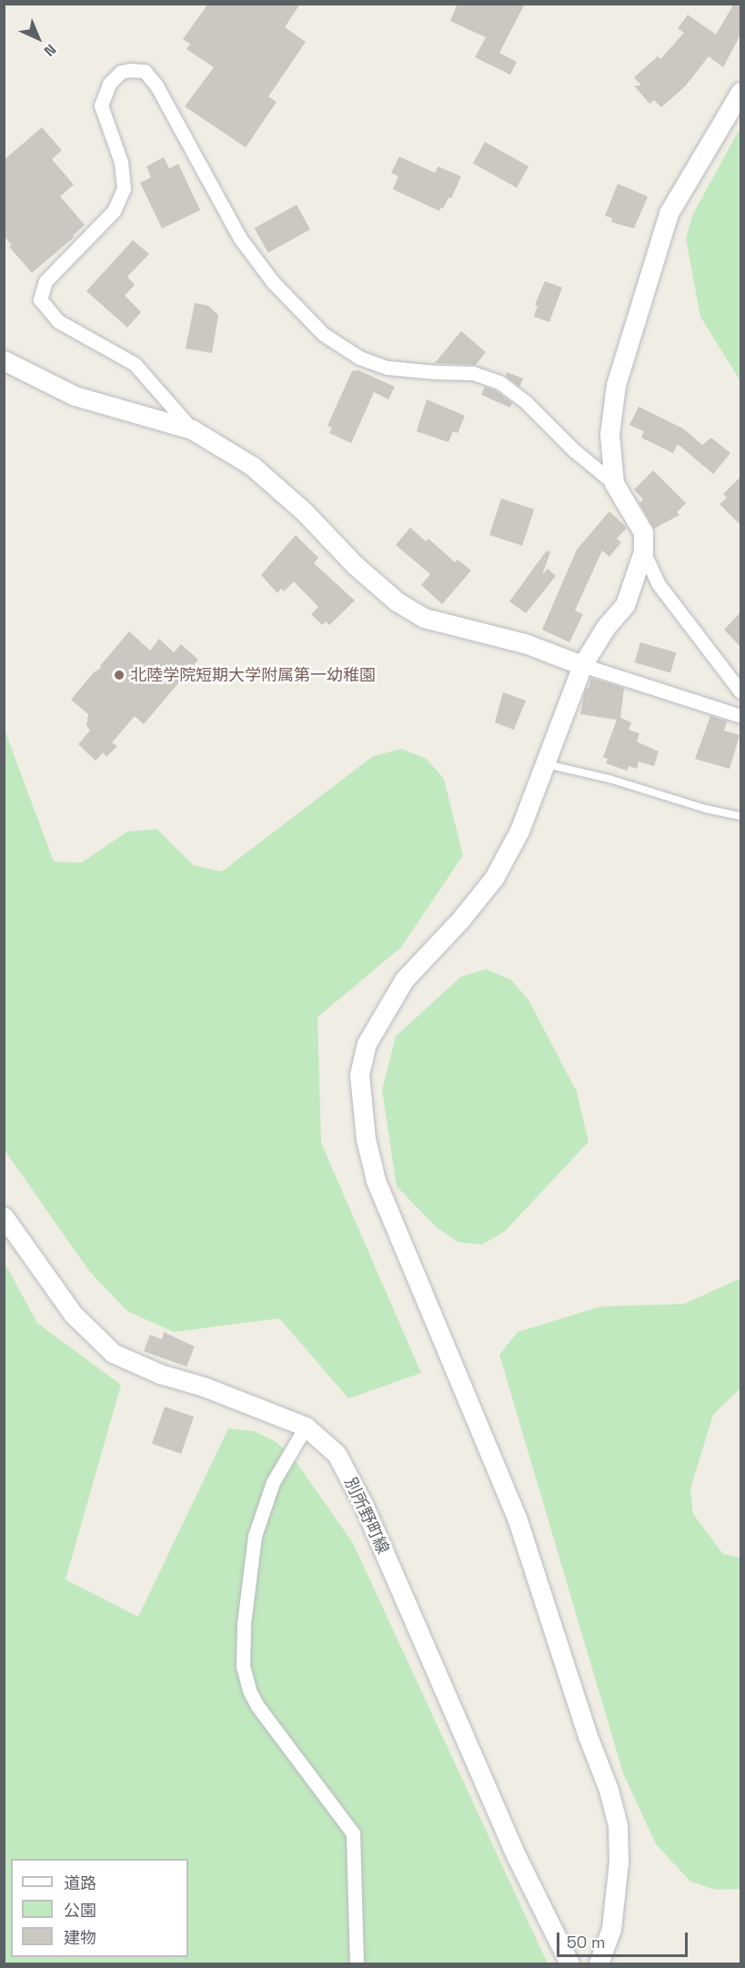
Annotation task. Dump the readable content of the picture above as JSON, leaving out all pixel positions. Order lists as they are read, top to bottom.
{
  "streets": {
    "street": ["別所野町線"]
  },
  "places": ["北陸学院短期大学附属第一幼稚園"],
  "legend": ["道路", "公園", "建物"],
  "scale_bar": "50 m",
  "north": "bottom right"
}
